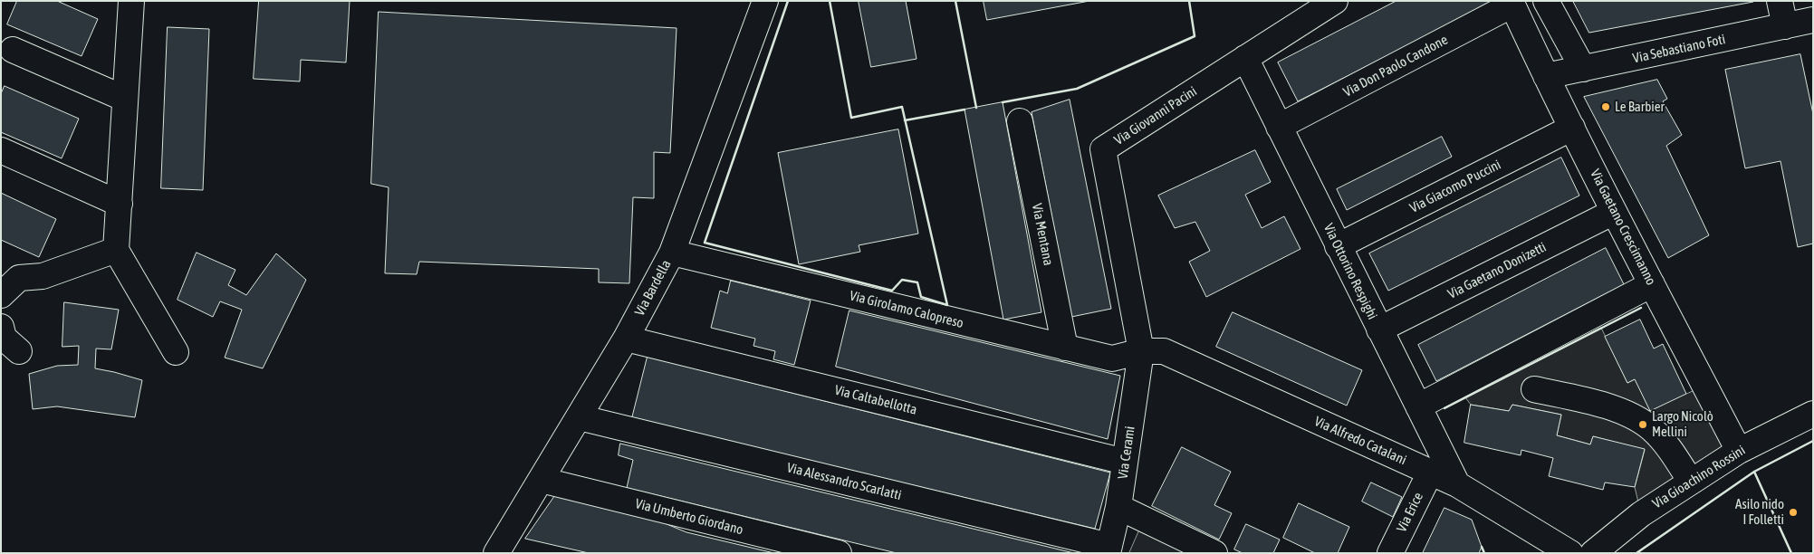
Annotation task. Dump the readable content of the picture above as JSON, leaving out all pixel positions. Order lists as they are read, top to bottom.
{
  "streets": {
    "street": [
      "Via Sebastiano Foti",
      "Via Don Paolo Candone",
      "Via Giovanni Pacini",
      "Via Giacomo Puccini",
      "Via Gaetano Crescimanno",
      "Via Mentana",
      "Via Gaetano Donizetti",
      "Via Ottorino Respighi",
      "Via Bardella",
      "Via Girolamo Calopreso",
      "Via Caltabellotta",
      "Via Alfredo Catalani",
      "Via Cerami",
      "Via Gioachino Rossini",
      "Via Alessandro Scarlatti",
      "Via Erice",
      "Via Umberto Giordano"
    ]
  },
  "crossings": [
    ["Via Sebastiano Foti", "Via Gaetano Crescimanno"],
    ["Via Don Paolo Candone", "Via Gaetano Crescimanno"],
    ["Via Don Paolo Candone", "Via Ottorino Respighi"],
    ["Via Giovanni Pacini", "Via Ottorino Respighi"],
    ["Via Giovanni Pacini", "Via Girolamo Calopreso"],
    ["Via Giovanni Pacini", "Via Alfredo Catalani"],
    ["Via Giovanni Pacini", "Via Cerami"],
    ["Via Giacomo Puccini", "Via Gaetano Crescimanno"],
    ["Via Giacomo Puccini", "Via Ottorino Respighi"],
    ["Via Gaetano Crescimanno", "Via Gaetano Donizetti"],
    ["Via Gaetano Crescimanno", "Via Gioachino Rossini"],
    ["Via Mentana", "Via Girolamo Calopreso"],
    ["Via Gaetano Donizetti", "Via Ottorino Respighi"],
    ["Via Ottorino Respighi", "Via Alfredo Catalani"],
    ["Via Bardella", "Via Girolamo Calopreso"],
    ["Via Bardella", "Via Caltabellotta"],
    ["Via Bardella", "Via Alessandro Scarlatti"],
    ["Via Bardella", "Via Umberto Giordano"],
    ["Via Girolamo Calopreso", "Via Alfredo Catalani"],
    ["Via Girolamo Calopreso", "Via Cerami"],
    ["Via Caltabellotta", "Via Cerami"],
    ["Via Alfredo Catalani", "Via Cerami"],
    ["Via Alfredo Catalani", "Via Erice"],
    ["Via Cerami", "Via Alessandro Scarlatti"]
  ],
  "places": ["Le Barbier", "Largo Nicolò Mellini", "Asilo nido I Folletti"]
}
